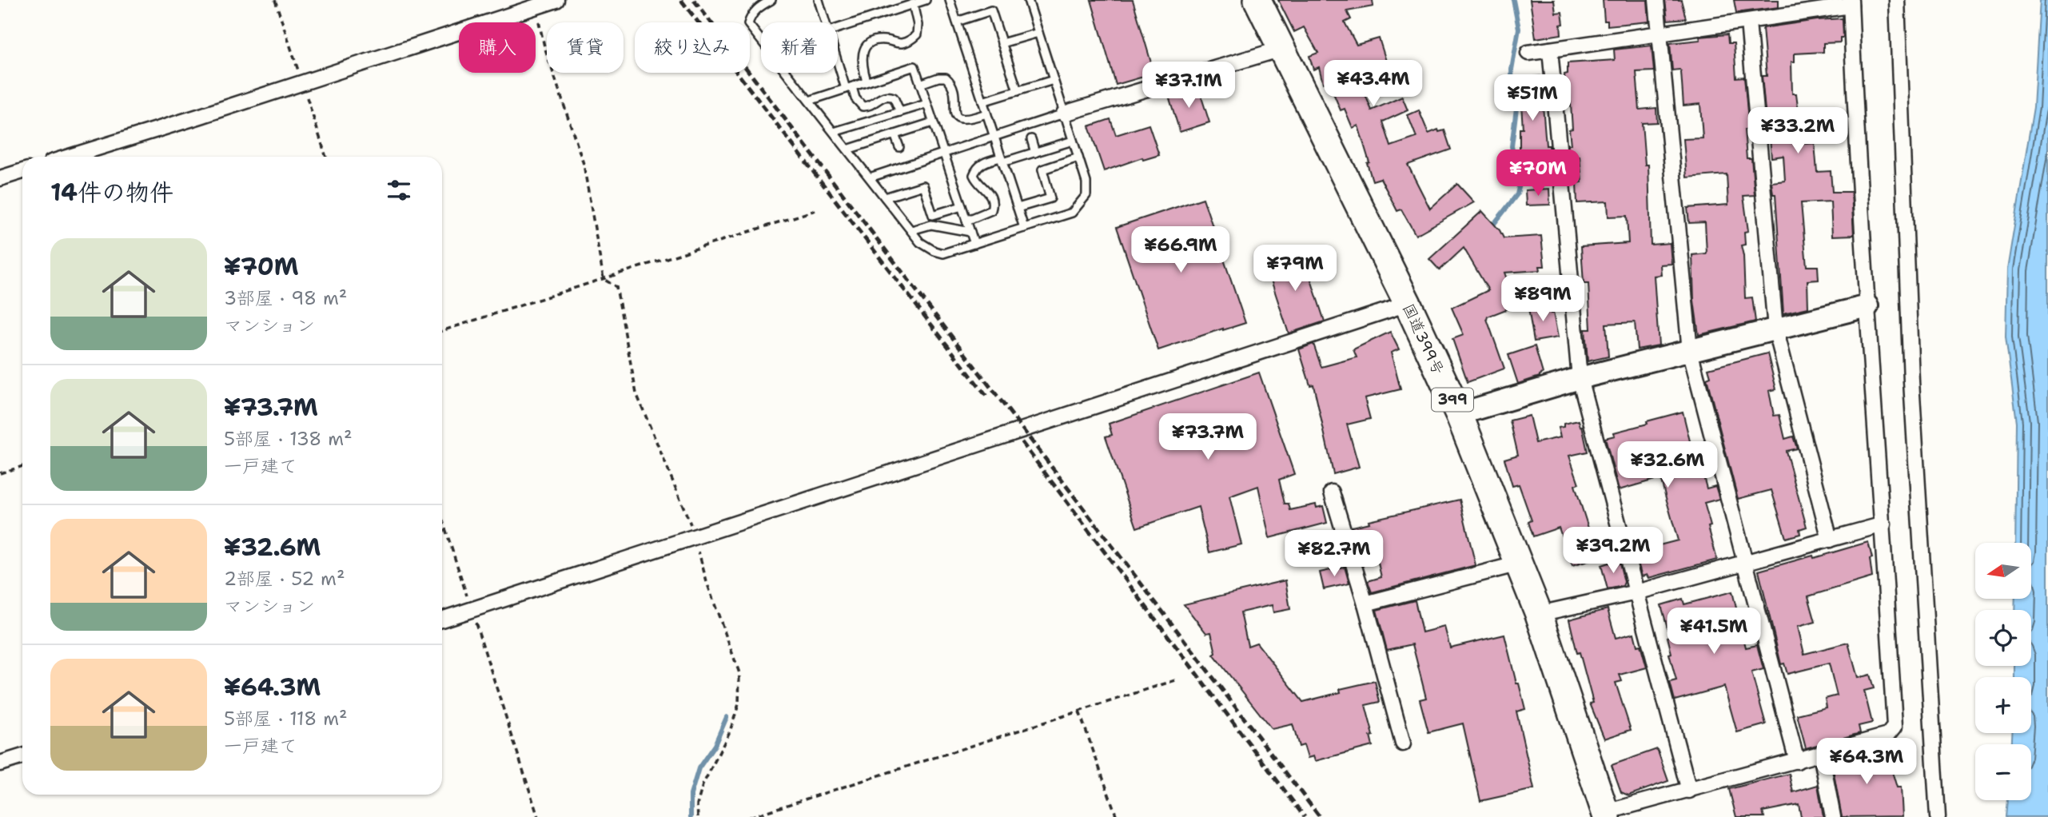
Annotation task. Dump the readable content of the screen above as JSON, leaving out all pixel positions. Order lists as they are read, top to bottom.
{
  "streets": {
    "highway": ["国道399号", "399"]
  },
  "north": "left",
  "page": {
    "chip": [
      "購入",
      "賃貸",
      "絞り込み",
      "新着"
    ],
    "price": [
      "¥43.4M",
      "¥37.1M",
      "¥51M",
      "¥33.2M",
      "¥70M",
      "¥66.9M",
      "¥79M",
      "¥89M",
      "¥73.7M",
      "¥32.6M",
      "¥39.2M",
      "¥82.7M",
      "¥41.5M",
      "¥64.3M"
    ],
    "heading": "14件の物件",
    "list": [
      {
        "name": "¥70M",
        "note": "3部屋 · 98 m² · マンション"
      },
      {
        "name": "¥73.7M",
        "note": "5部屋 · 138 m² · 一戸建て"
      },
      {
        "name": "¥32.6M",
        "note": "2部屋 · 52 m² · マンション"
      },
      {
        "name": "¥64.3M",
        "note": "5部屋 · 118 m² · 一戸建て"
      }
    ],
    "map_buttons": ["+", "−"]
  }
}
